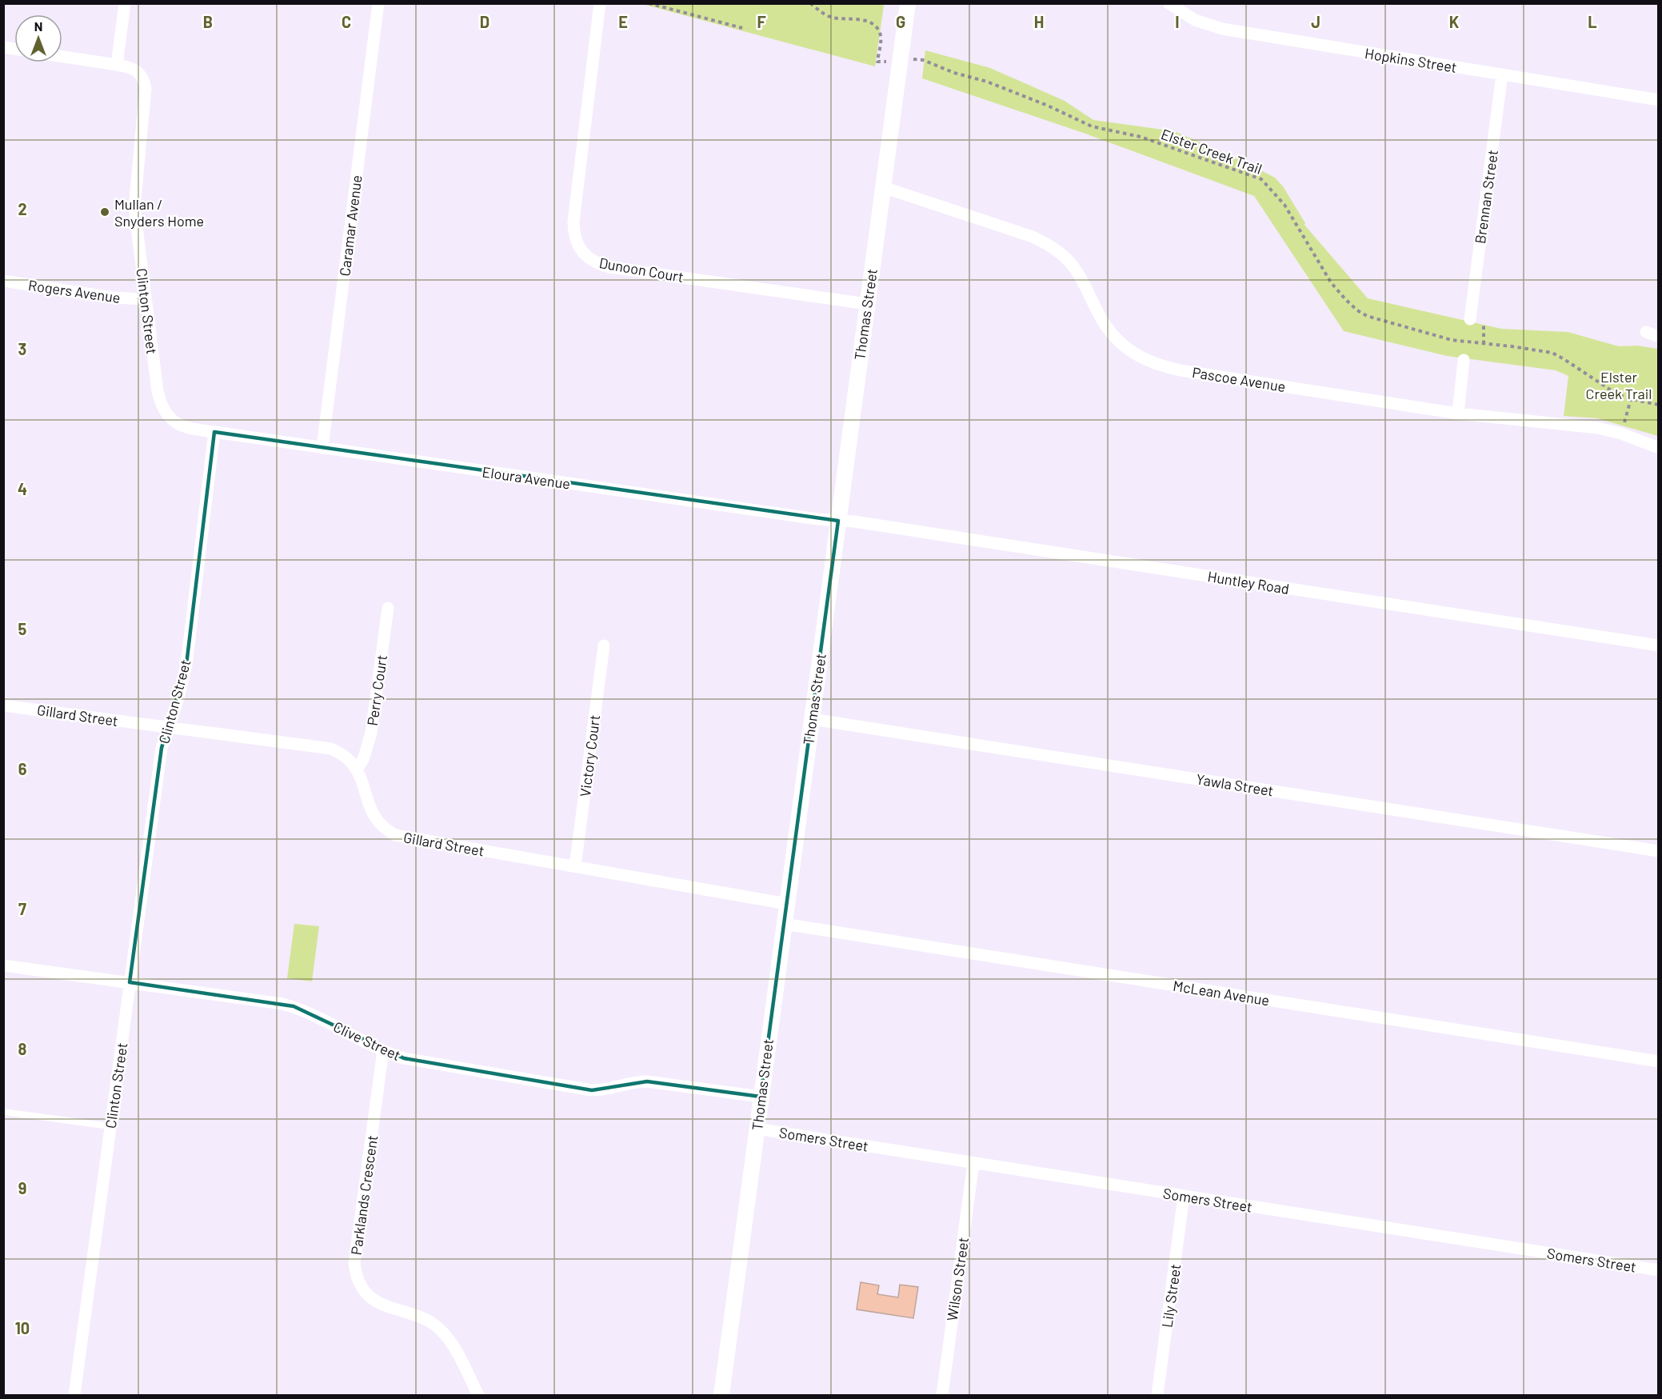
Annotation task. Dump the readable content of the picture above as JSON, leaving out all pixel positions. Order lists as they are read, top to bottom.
{
  "streets": {
    "street": [
      "Hopkins Street",
      "Brennan Street",
      "Caramar Avenue",
      "Dunoon Court",
      "Rogers Avenue",
      "Clinton Street",
      "Thomas Street",
      "Pascoe Avenue",
      "Eloura Avenue",
      "Huntley Road",
      "Perry Court",
      "Gillard Street",
      "Victory Court",
      "Yawla Street",
      "McLean Avenue",
      "Clive Street",
      "Somers Street",
      "Parklands Crescent",
      "Wilson Street",
      "Lily Street"
    ],
    "path": ["Elster Creek Trail"]
  },
  "crossings": [
    ["Hopkins Street", "Brennan Street"],
    ["Caramar Avenue", "Eloura Avenue"],
    ["Dunoon Court", "Thomas Street"],
    ["Rogers Avenue", "Clinton Street"],
    ["Clinton Street", "Eloura Avenue"],
    ["Clinton Street", "Gillard Street"],
    ["Clinton Street", "Clive Street"],
    ["Thomas Street", "Pascoe Avenue"],
    ["Thomas Street", "Eloura Avenue"],
    ["Thomas Street", "Huntley Road"],
    ["Thomas Street", "Gillard Street"],
    ["Thomas Street", "Yawla Street"],
    ["Thomas Street", "McLean Avenue"],
    ["Thomas Street", "Clive Street"],
    ["Thomas Street", "Somers Street"],
    ["Eloura Avenue", "Huntley Road"],
    ["Perry Court", "Gillard Street"],
    ["Gillard Street", "Victory Court"],
    ["Clive Street", "Parklands Crescent"],
    ["Somers Street", "Wilson Street"],
    ["Somers Street", "Lily Street"]
  ],
  "parks": ["Elster Creek Trail"],
  "places": ["Mullan / Snyders Home"],
  "north": "top",
  "grid": {
    "columns": [
      "B",
      "C",
      "D",
      "E",
      "F",
      "G",
      "H",
      "I",
      "J",
      "K",
      "L"
    ],
    "rows": [
      "2",
      "3",
      "4",
      "5",
      "6",
      "7",
      "8",
      "9",
      "10"
    ]
  }
}
